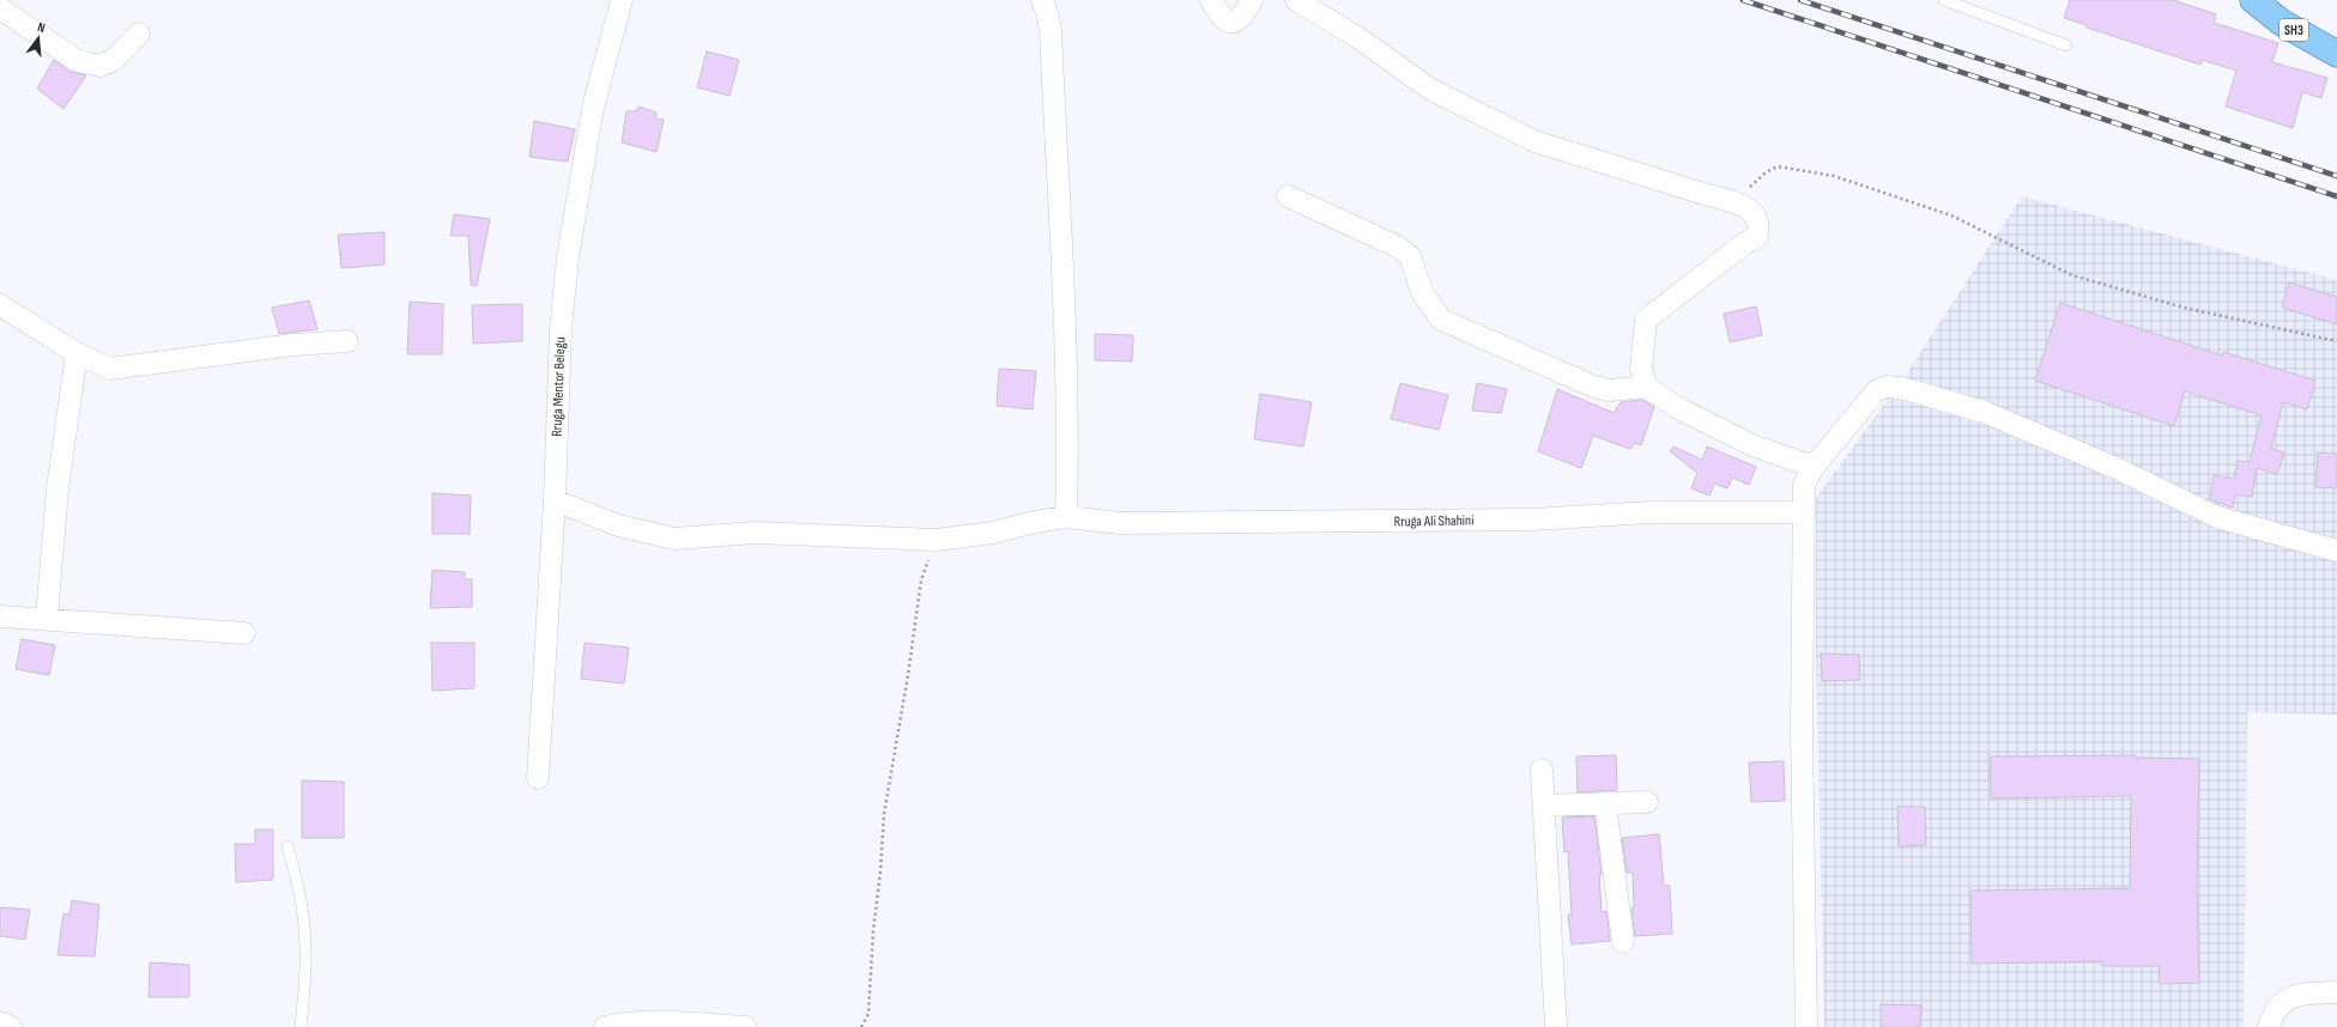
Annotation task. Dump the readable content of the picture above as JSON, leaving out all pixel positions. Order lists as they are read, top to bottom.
{
  "streets": {
    "main road": ["SH3"],
    "street": ["Rruga Mentor Belegu", "Rruga Ali Shahini"]
  },
  "crossings": [
    ["Rruga Mentor Belegu", "Rruga Ali Shahini"]
  ],
  "north": "top"
}
